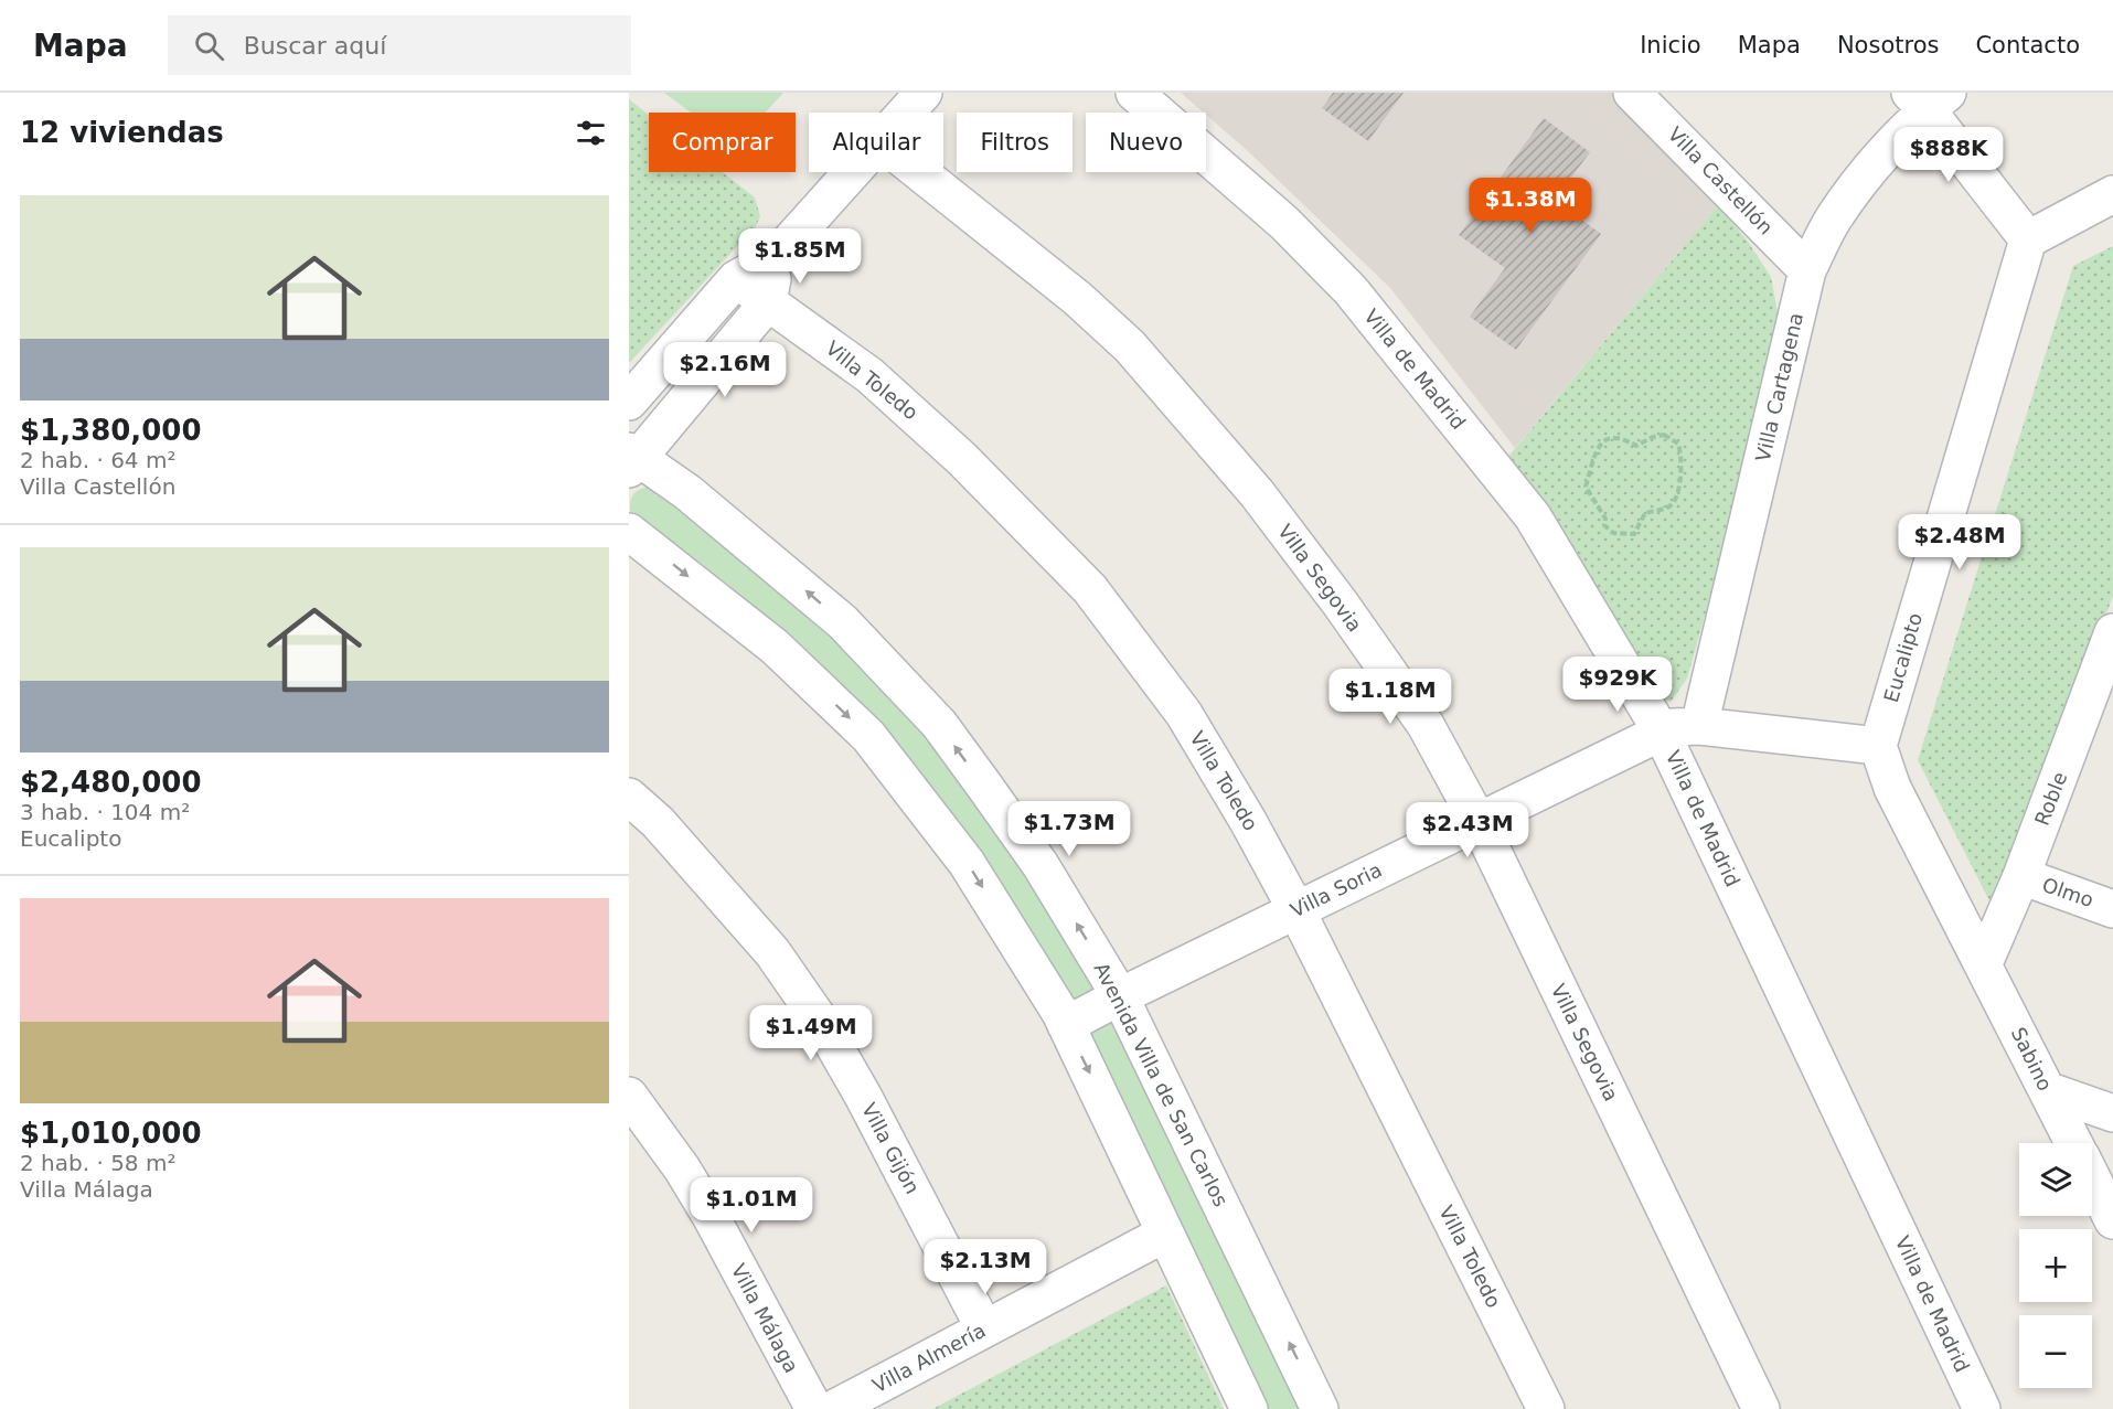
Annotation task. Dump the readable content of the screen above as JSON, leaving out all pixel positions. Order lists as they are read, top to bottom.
{
  "streets": {
    "street": [
      "Villa Castellón",
      "Villa de Madrid",
      "Villa Toledo",
      "Villa Cartagena",
      "Villa Segovia",
      "Eucalipto",
      "Roble",
      "Villa Soria",
      "Olmo",
      "Sabino",
      "Avenida Villa de San Carlos",
      "Villa Gijón",
      "Villa Málaga",
      "Villa Almería"
    ]
  },
  "crossings": [
    ["Villa Castellón", "Villa Cartagena"],
    ["Villa de Madrid", "Villa Soria"],
    ["Villa Toledo", "Villa Soria"],
    ["Villa Cartagena", "Villa Soria"],
    ["Villa Segovia", "Villa Soria"],
    ["Eucalipto", "Villa Soria"],
    ["Roble", "Olmo"],
    ["Roble", "Sabino"],
    ["Villa Soria", "Avenida Villa de San Carlos"],
    ["Villa Gijón", "Villa Almería"]
  ],
  "page": {
    "header": "Mapa",
    "search": "Buscar aquí",
    "nav": [
      "Inicio",
      "Mapa",
      "Nosotros",
      "Contacto"
    ],
    "heading": "12 viviendas",
    "chip": [
      "Comprar",
      "Alquilar",
      "Filtros",
      "Nuevo"
    ],
    "price": [
      "$888K",
      "$1.38M",
      "$1.85M",
      "$2.16M",
      "$2.48M",
      "$929K",
      "$1.18M",
      "$1.73M",
      "$2.43M",
      "$1.49M",
      "$1.01M",
      "$2.13M"
    ],
    "list": [
      {
        "name": "$1,380,000",
        "note": "2 hab. · 64 m² · Villa Castellón"
      },
      {
        "name": "$2,480,000",
        "note": "3 hab. · 104 m² · Eucalipto"
      },
      {
        "name": "$1,010,000",
        "note": "2 hab. · 58 m² · Villa Málaga"
      }
    ],
    "map_buttons": ["+", "−"]
  }
}
